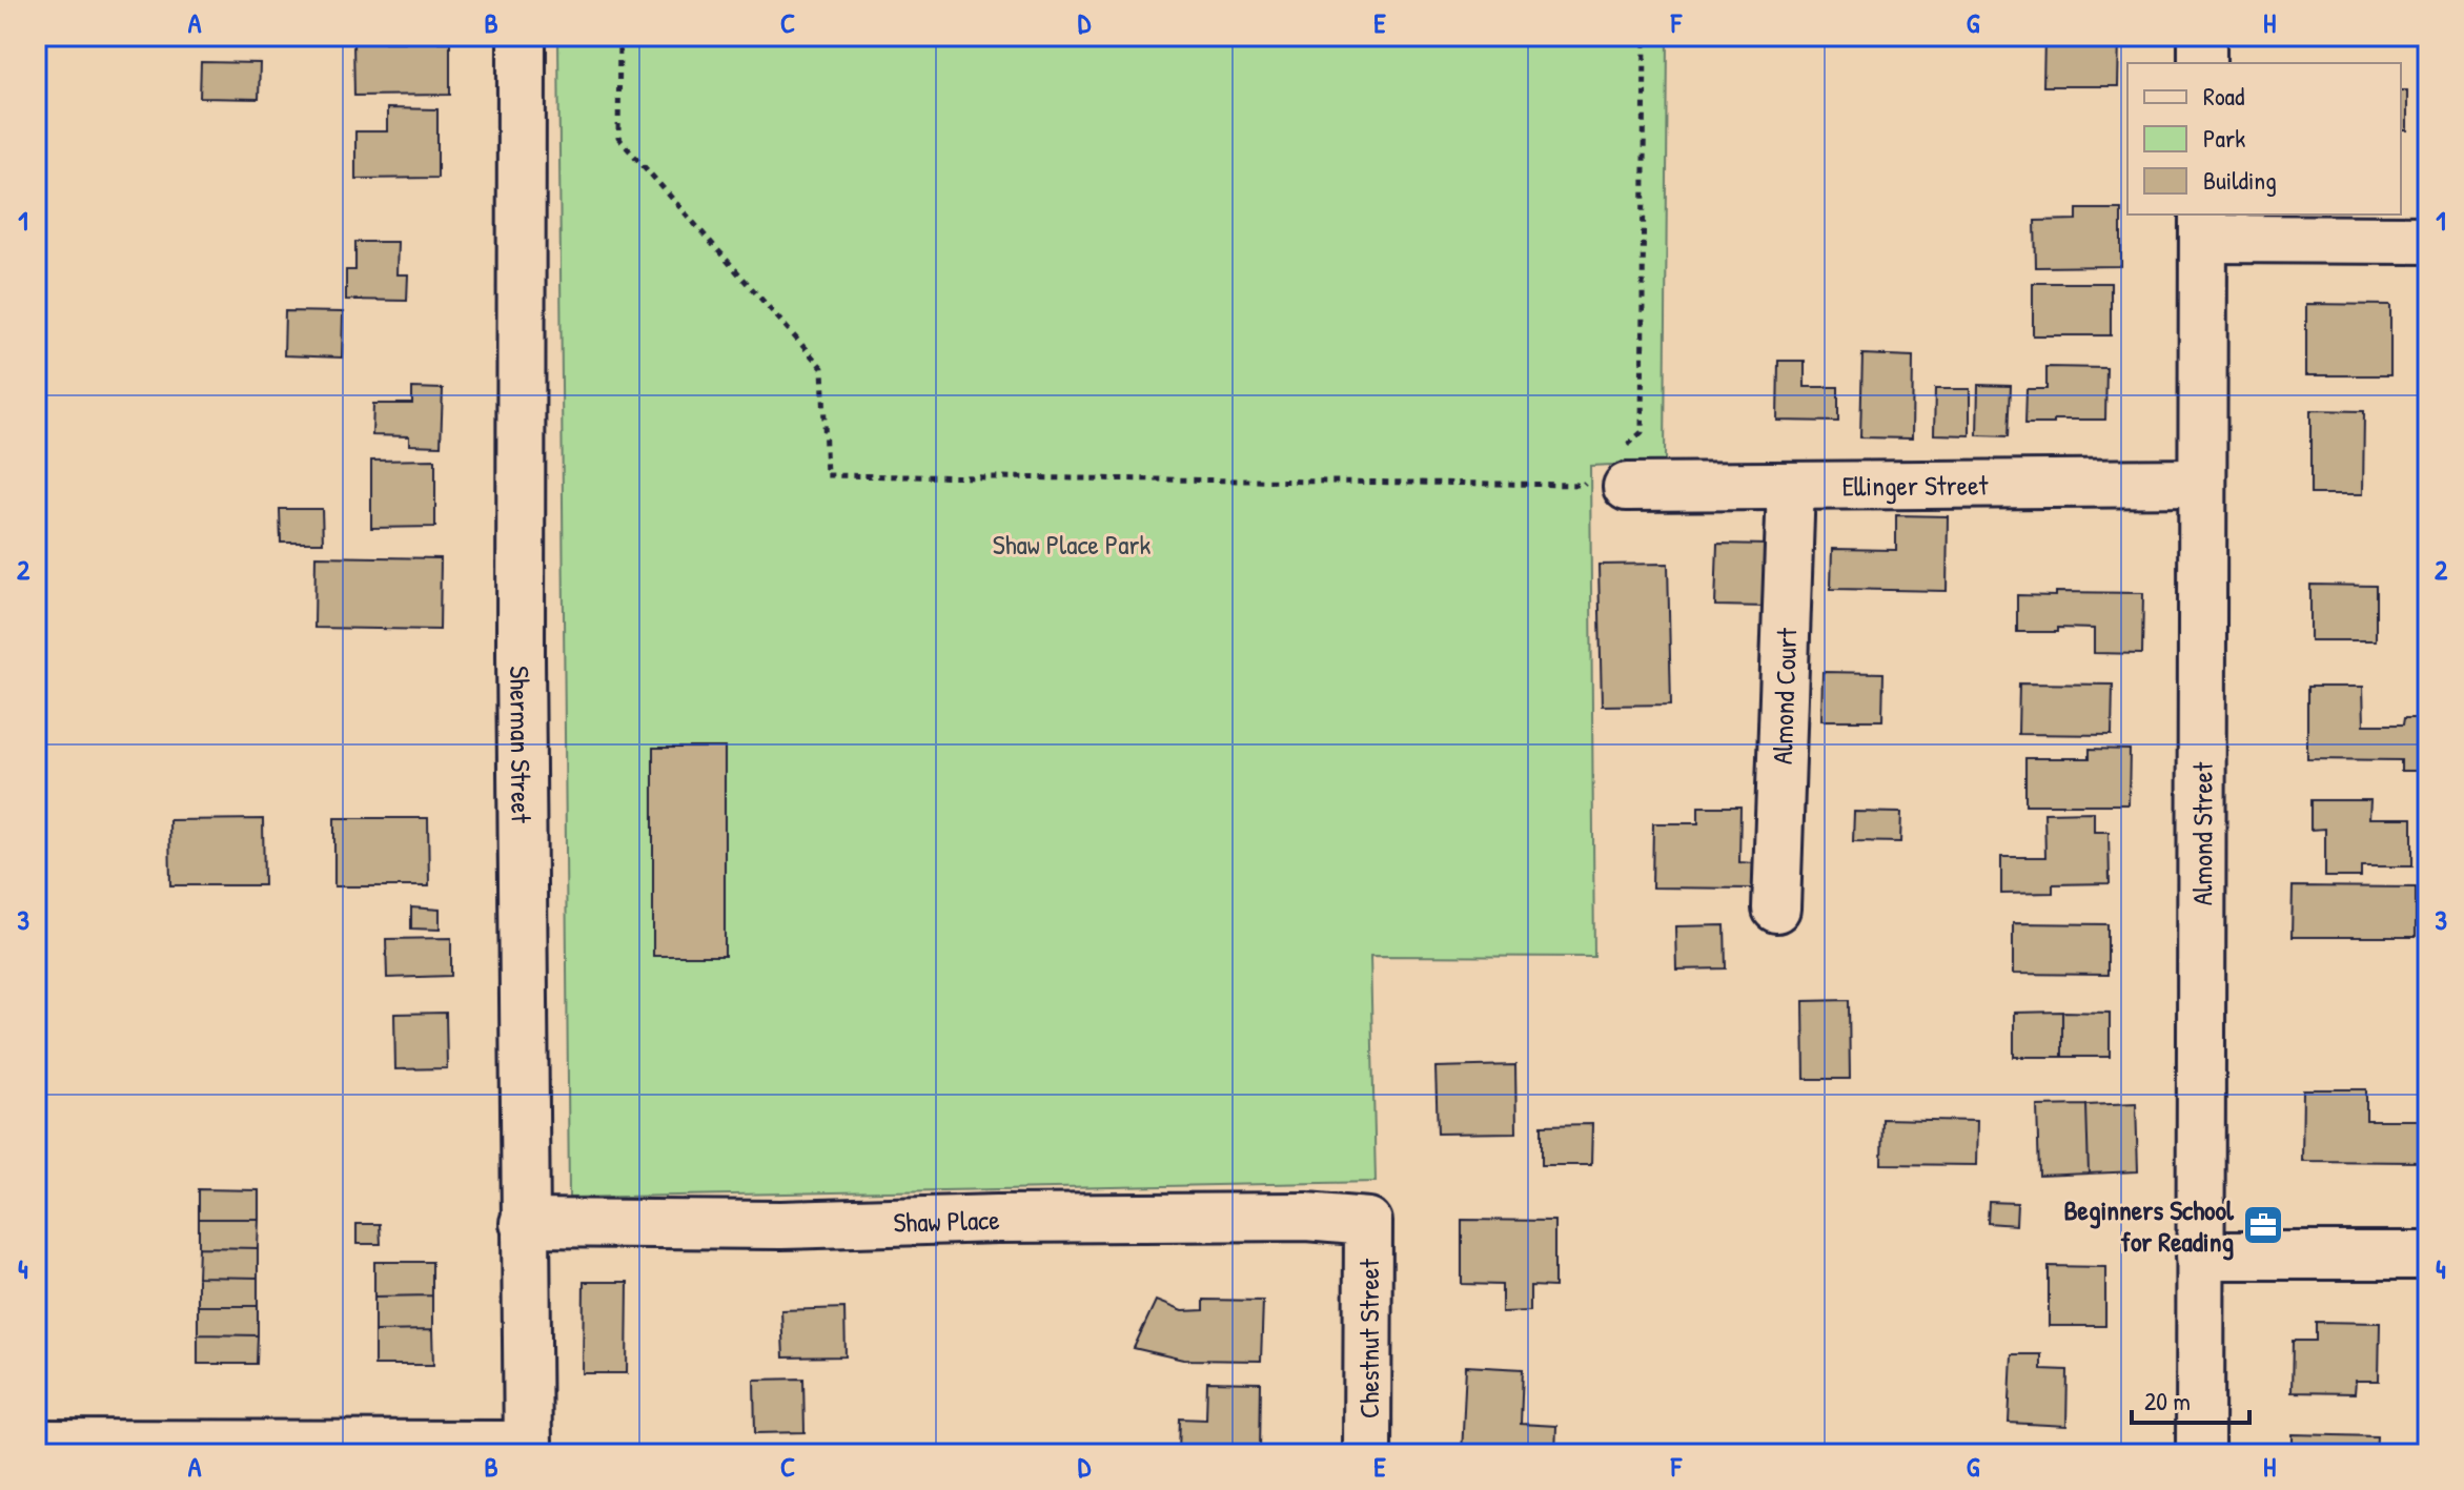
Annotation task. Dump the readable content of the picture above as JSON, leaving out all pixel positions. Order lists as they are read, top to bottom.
{
  "streets": {
    "street": [
      "Ellinger Street",
      "Almond Court",
      "Sherman Street",
      "Almond Street",
      "Shaw Place",
      "Chestnut Street"
    ]
  },
  "crossings": [
    ["Ellinger Street", "Almond Court"],
    ["Ellinger Street", "Almond Street"],
    ["Sherman Street", "Shaw Place"],
    ["Shaw Place", "Chestnut Street"]
  ],
  "parks": ["Shaw Place Park"],
  "places": {
    "office": ["Beginners School for Reading"]
  },
  "legend": ["Road", "Park", "Building"],
  "scale_bar": "20 m",
  "grid": {
    "columns": [
      "A",
      "B",
      "C",
      "D",
      "E",
      "F",
      "G",
      "H"
    ],
    "rows": [
      "1",
      "2",
      "3",
      "4"
    ]
  }
}
